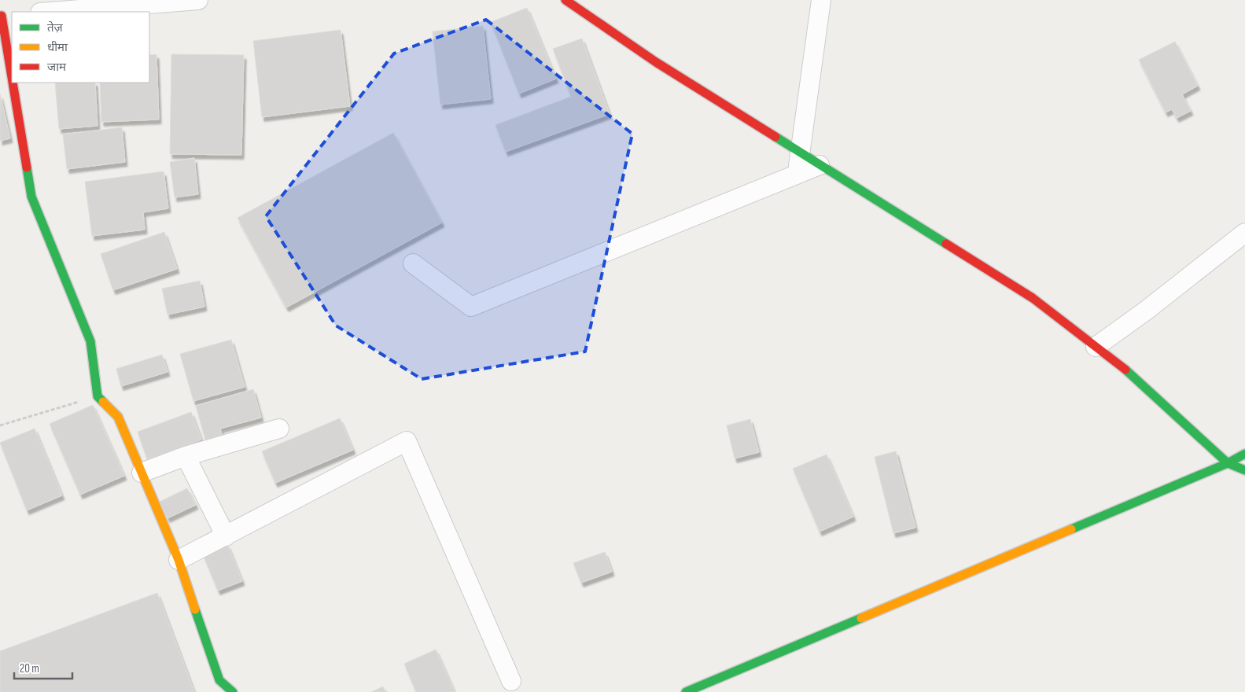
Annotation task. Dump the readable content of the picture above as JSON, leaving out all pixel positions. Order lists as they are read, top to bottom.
{
  "legend": ["तेज़", "धीमा", "जाम"],
  "scale_bar": "20 m"
}
